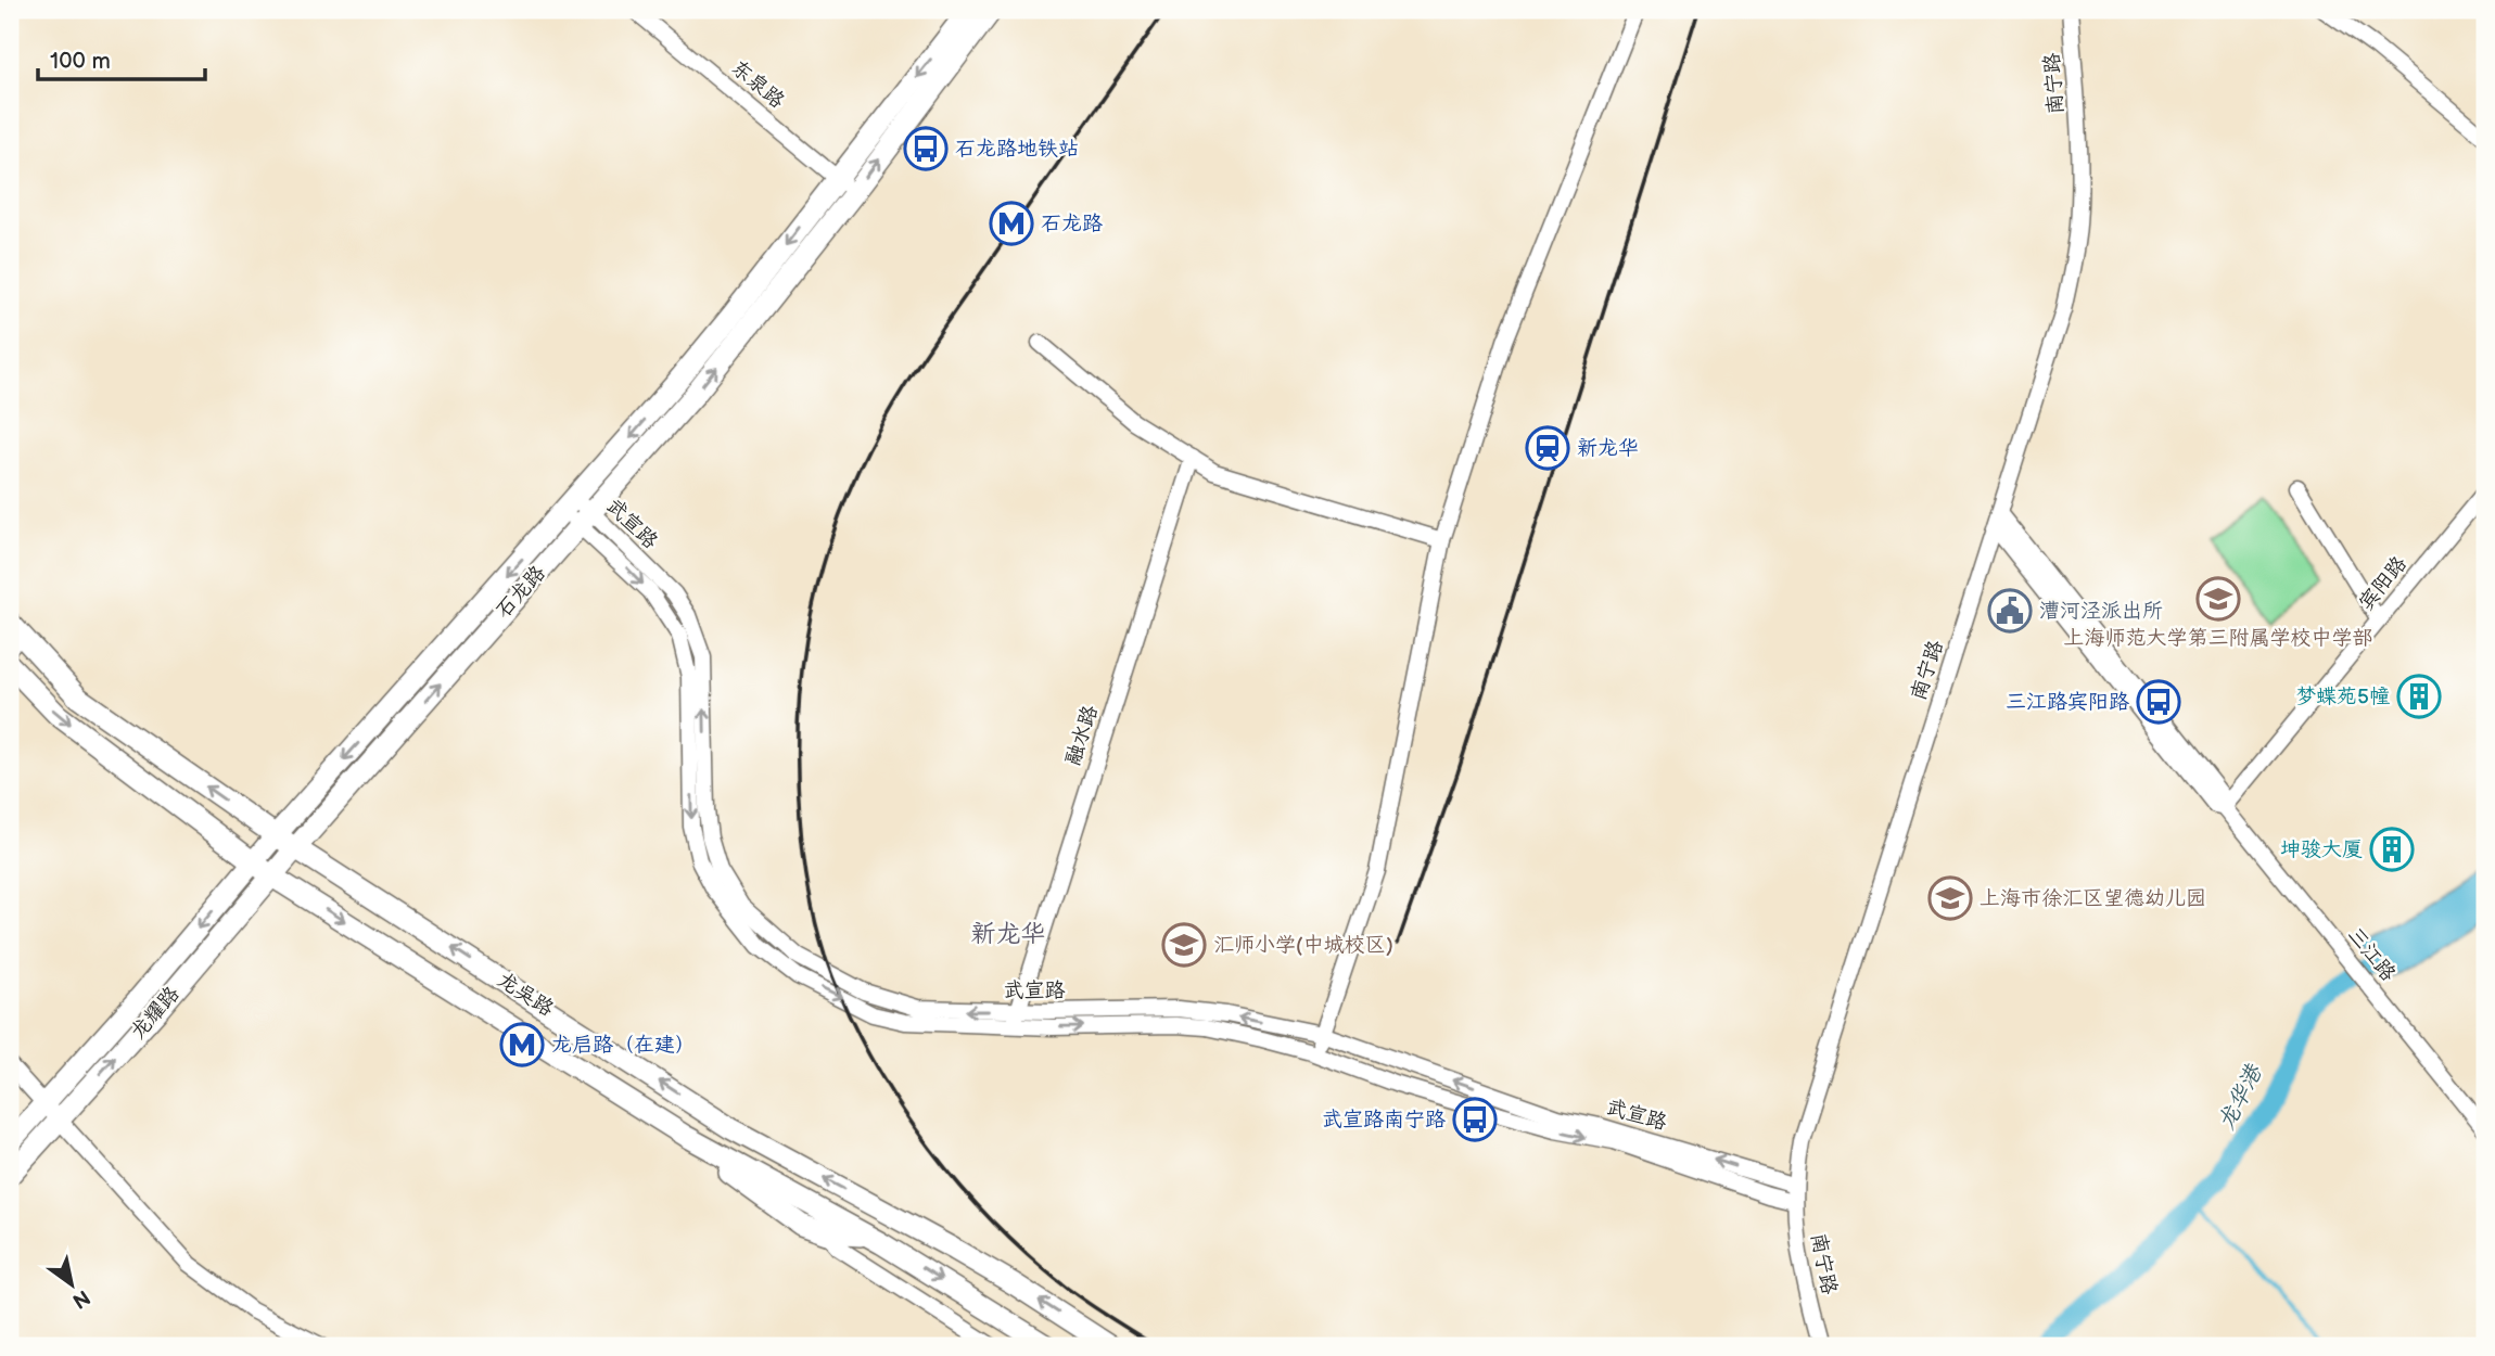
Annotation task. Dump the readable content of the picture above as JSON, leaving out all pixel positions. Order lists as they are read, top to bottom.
{
  "streets": {
    "main road": ["石龙路", "龙吴路", "龙耀路"],
    "street": [
      "南宁路",
      "东泉路",
      "武宣路",
      "宾阳路",
      "融水路",
      "三江路"
    ]
  },
  "crossings": [
    ["南宁路", "武宣路"],
    ["南宁路", "三江路"],
    ["东泉路", "石龙路"],
    ["武宣路", "融水路"],
    ["宾阳路", "三江路"],
    ["石龙路", "龙吴路"],
    ["石龙路", "龙耀路"],
    ["龙吴路", "龙耀路"]
  ],
  "districts": ["新龙华"],
  "water": ["龙华港"],
  "places": {
    "bus stop": ["石龙路地铁站", "三江路宾阳路", "武宣路南宁路"],
    "metro station": ["石龙路", "龙启路（在建）"],
    "station": ["新龙华"],
    "school or university": ["上海师范大学第三附属学校中学部", "上海市徐汇区望德幼儿园", "汇师小学(中城校区)"],
    "public building": ["漕河泾派出所"],
    "building": ["梦蝶苑5幢", "坤骏大厦"]
  },
  "scale_bar": "100 m",
  "north": "bottom right"
}
